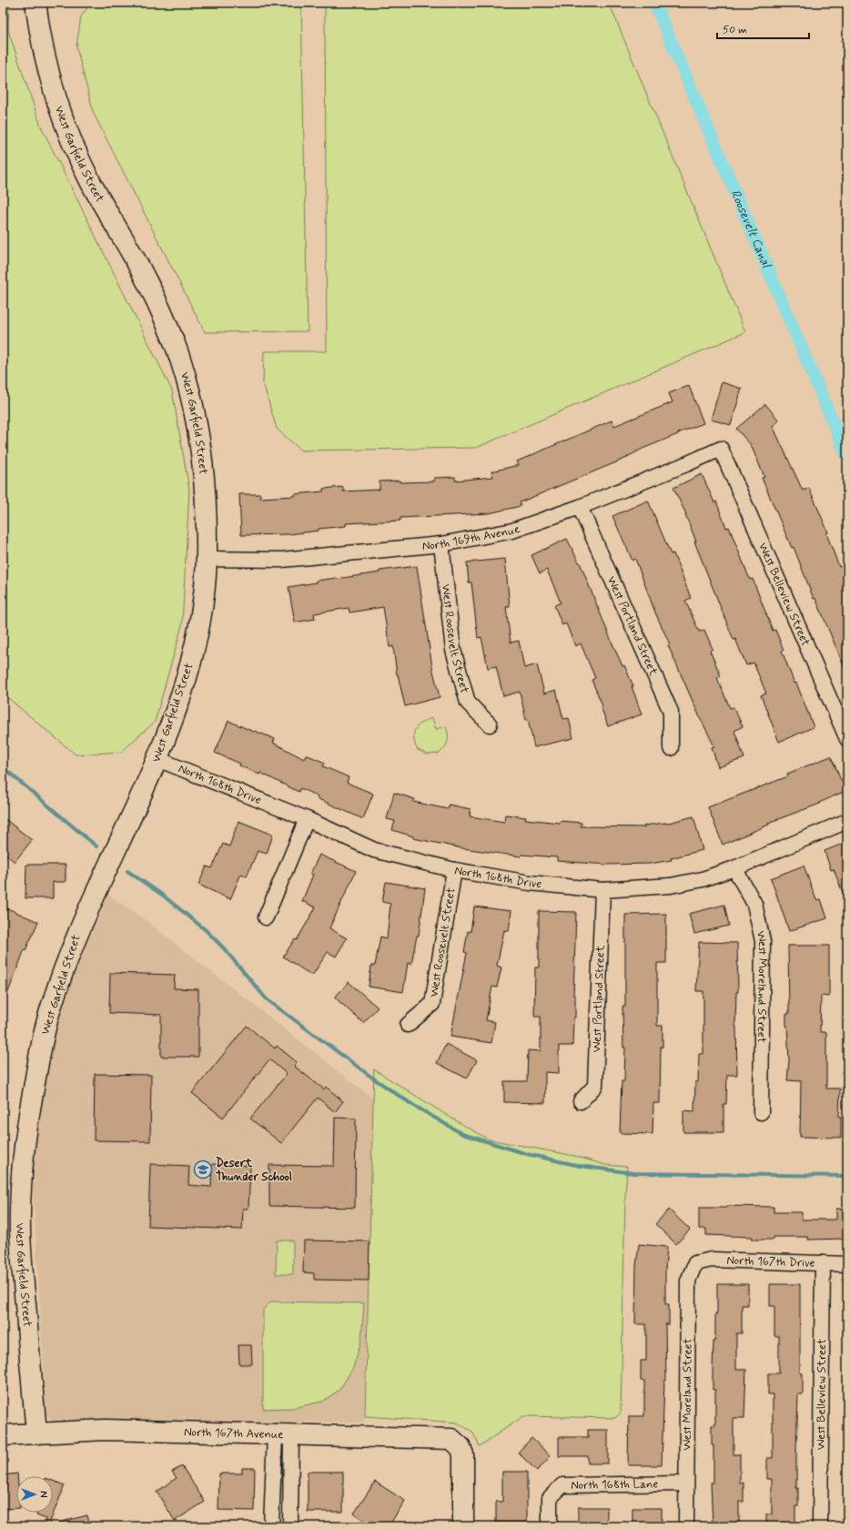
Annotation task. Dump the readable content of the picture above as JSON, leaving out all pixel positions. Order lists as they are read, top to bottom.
{
  "streets": {
    "street": [
      "West Garfield Street",
      "North 169th Avenue",
      "West Belleview Street",
      "West Portland Street",
      "West Roosevelt Street",
      "North 168th Drive",
      "West Moreland Street",
      "North 167th Drive",
      "North 167th Avenue",
      "North 168th Lane"
    ]
  },
  "crossings": [
    ["West Garfield Street", "North 169th Avenue"],
    ["West Garfield Street", "North 168th Drive"],
    ["West Garfield Street", "North 167th Avenue"],
    ["North 169th Avenue", "West Belleview Street"],
    ["North 169th Avenue", "West Portland Street"],
    ["North 169th Avenue", "West Roosevelt Street"],
    ["West Belleview Street", "North 167th Drive"],
    ["West Portland Street", "North 168th Drive"],
    ["West Roosevelt Street", "North 168th Drive"],
    ["North 168th Drive", "West Moreland Street"],
    ["West Moreland Street", "North 167th Drive"],
    ["West Moreland Street", "North 168th Lane"]
  ],
  "water": ["Roosevelt Canal"],
  "places": {
    "school or university": ["Desert Thunder School"]
  },
  "scale_bar": "50 m",
  "north": "right"
}
